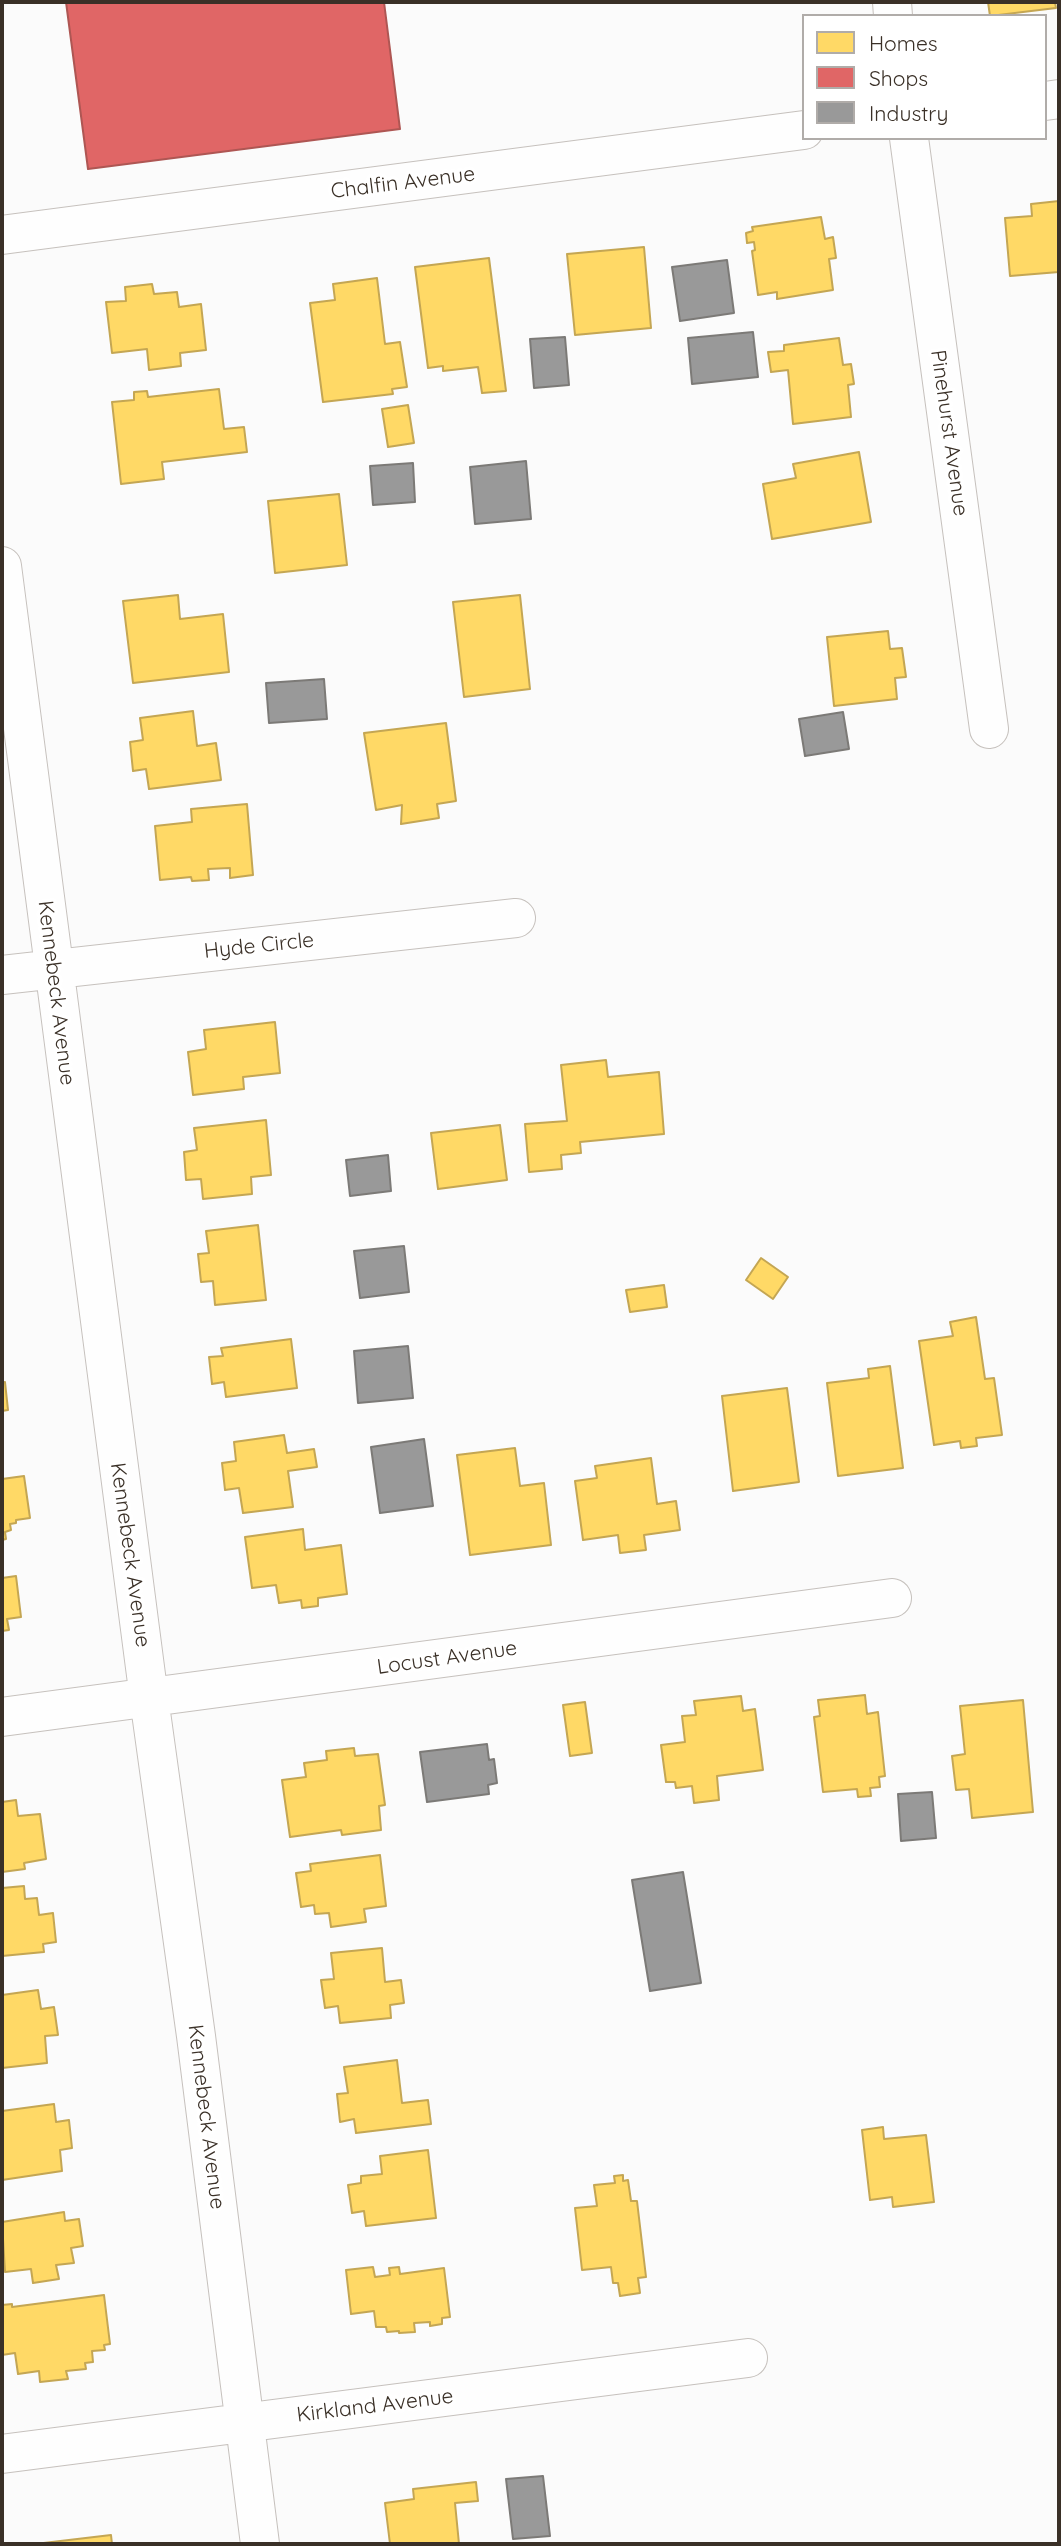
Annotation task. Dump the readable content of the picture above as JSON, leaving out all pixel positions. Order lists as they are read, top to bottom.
{
  "streets": {
    "street": [
      "Chalfin Avenue",
      "Pinehurst Avenue",
      "Hyde Circle",
      "Kennebeck Avenue",
      "Locust Avenue",
      "Kirkland Avenue"
    ]
  },
  "crossings": [
    ["Hyde Circle", "Kennebeck Avenue"],
    ["Kennebeck Avenue", "Locust Avenue"],
    ["Kennebeck Avenue", "Kirkland Avenue"]
  ],
  "legend": ["Homes", "Shops", "Industry"]
}
